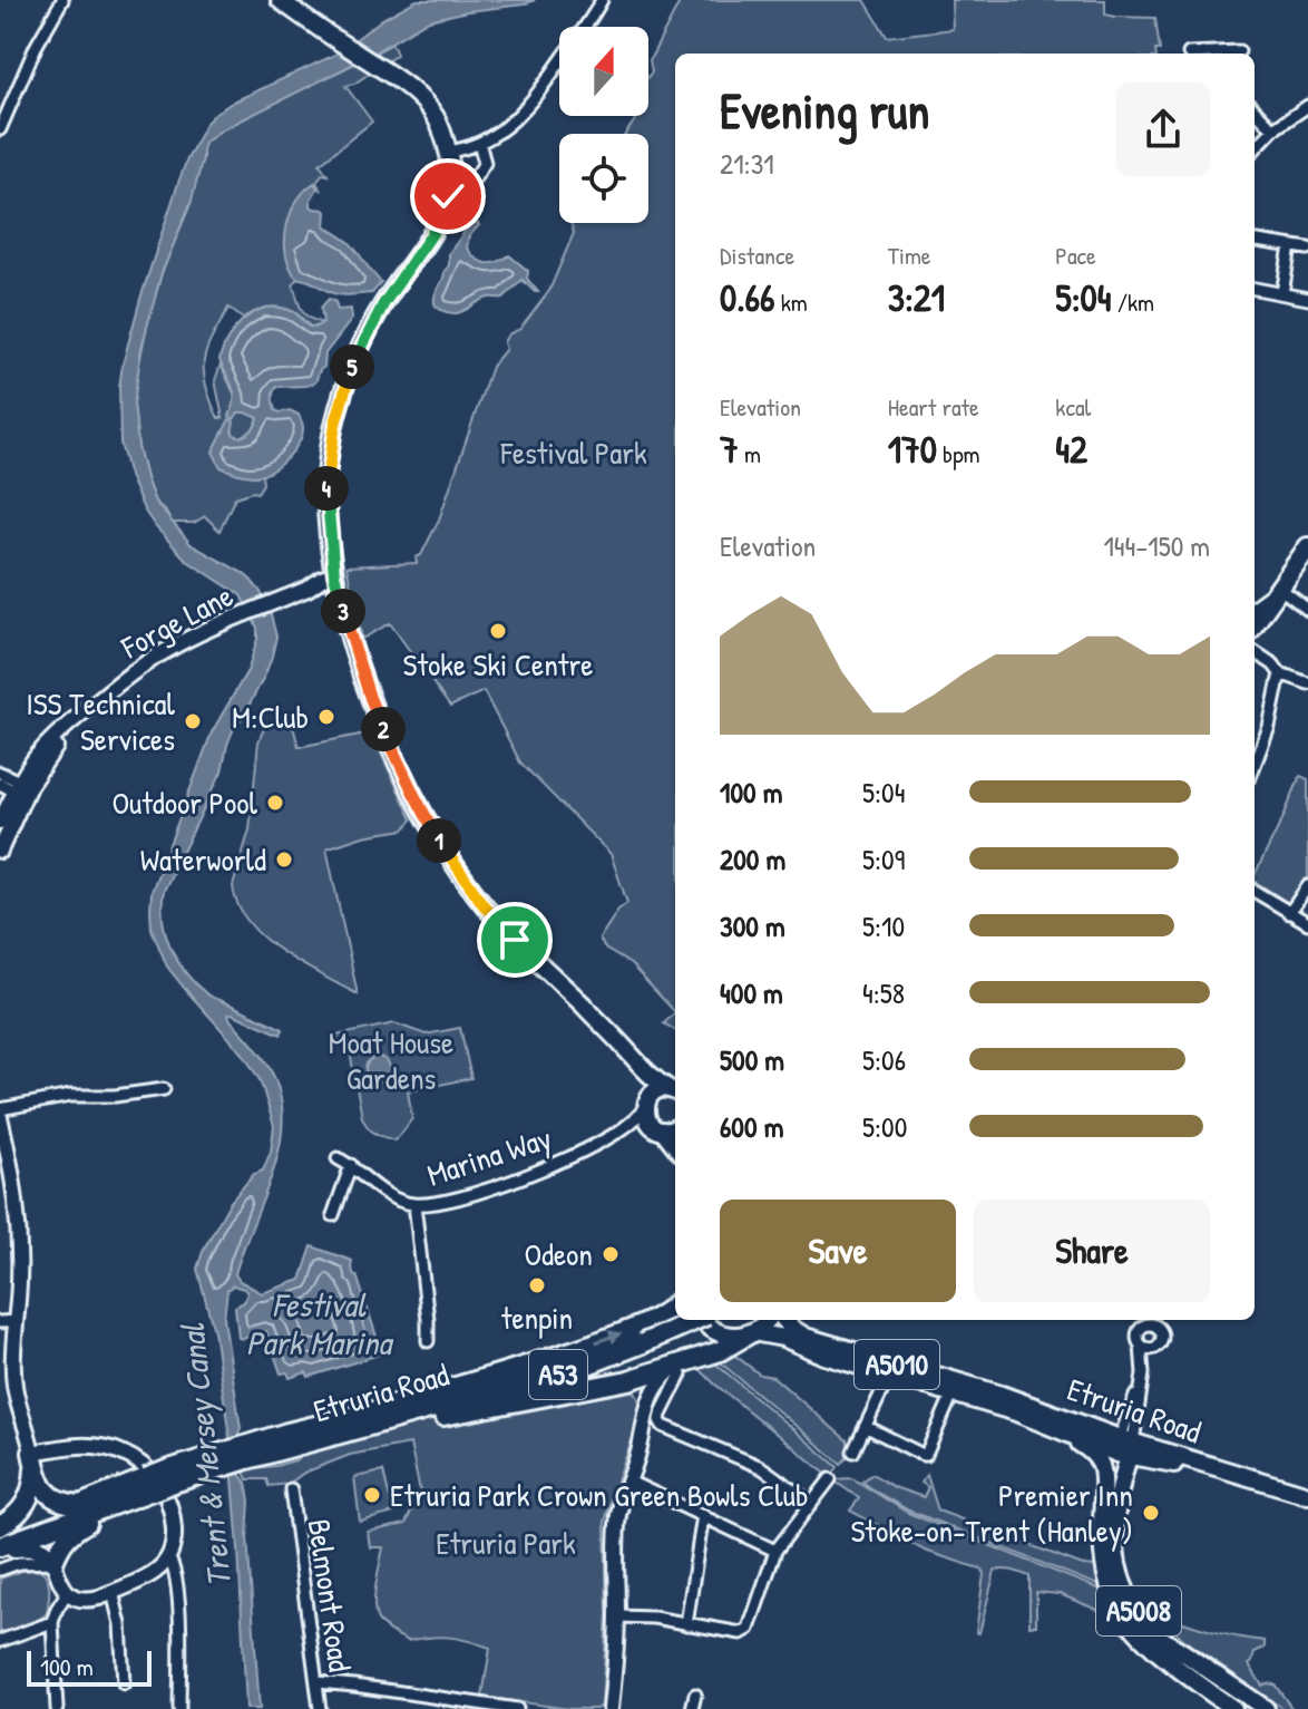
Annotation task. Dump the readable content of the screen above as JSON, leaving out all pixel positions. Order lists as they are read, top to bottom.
{
  "streets": {
    "highway": ["A53", "Etruria Road"],
    "main road": ["A5010", "A5008"],
    "street": ["Forge Lane", "Marina Way", "Belmont Road"]
  },
  "crossings": [
    ["Etruria Road", "A5008"]
  ],
  "water": ["Festival Park Marina", "Trent & Mersey Canal"],
  "parks": ["Festival Park", "Moat House Gardens", "Etruria Park"],
  "places": [
    "Stoke Ski Centre",
    "M:Club",
    "ISS Technical Services",
    "Outdoor Pool",
    "Waterworld",
    "Odeon",
    "tenpin",
    "Etruria Park Crown Green Bowls Club",
    "Premier Inn Stoke-on-Trent (Hanley)"
  ],
  "scale_bar": "100 m",
  "north": "top",
  "page": {
    "heading": ["Evening run", "21:31"],
    "stats": [
      ["Distance", "0.66 km"],
      ["Time", "3:21"],
      ["Pace", "5:04 /km"],
      ["Elevation", "7 m"],
      ["Heart rate", "170 bpm"],
      ["kcal", "42"]
    ],
    "pins": [
      "5",
      "4",
      "3",
      "2",
      "1"
    ],
    "chart": ["Elevation", "144–150 m"],
    "list": [
      {
        "name": "100 m",
        "note": "5:04"
      },
      {
        "name": "200 m",
        "note": "5:09"
      },
      {
        "name": "300 m",
        "note": "5:10"
      },
      {
        "name": "400 m",
        "note": "4:58"
      },
      {
        "name": "500 m",
        "note": "5:06"
      },
      {
        "name": "600 m",
        "note": "5:00"
      }
    ],
    "buttons": ["Save", "Share"],
    "scale": "100 m"
  }
}
